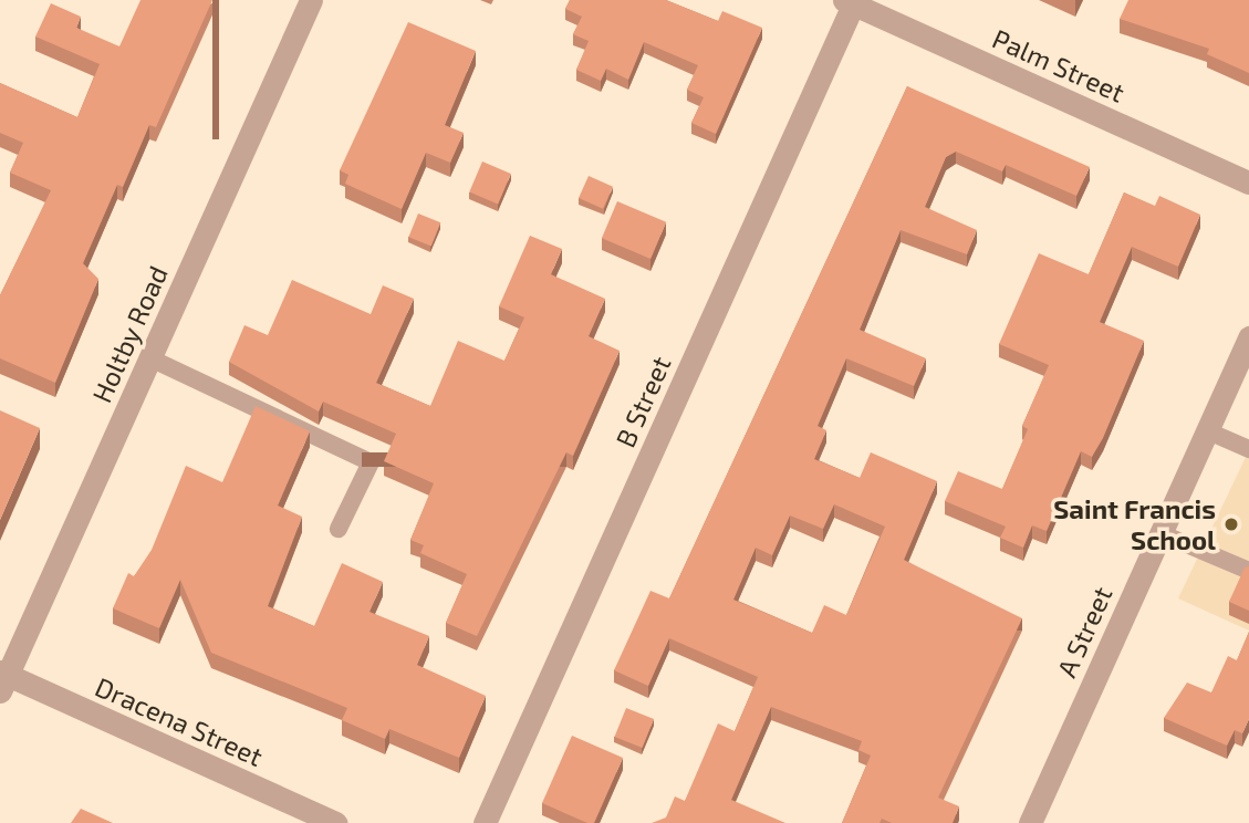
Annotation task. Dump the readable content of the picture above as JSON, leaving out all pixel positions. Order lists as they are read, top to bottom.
{
  "streets": {
    "street": [
      "Palm Street",
      "Holtby Road",
      "B Street",
      "A Street",
      "Dracena Street"
    ]
  },
  "crossings": [
    ["Palm Street", "B Street"],
    ["Holtby Road", "Dracena Street"]
  ],
  "places": ["Saint Francis School"]
}
